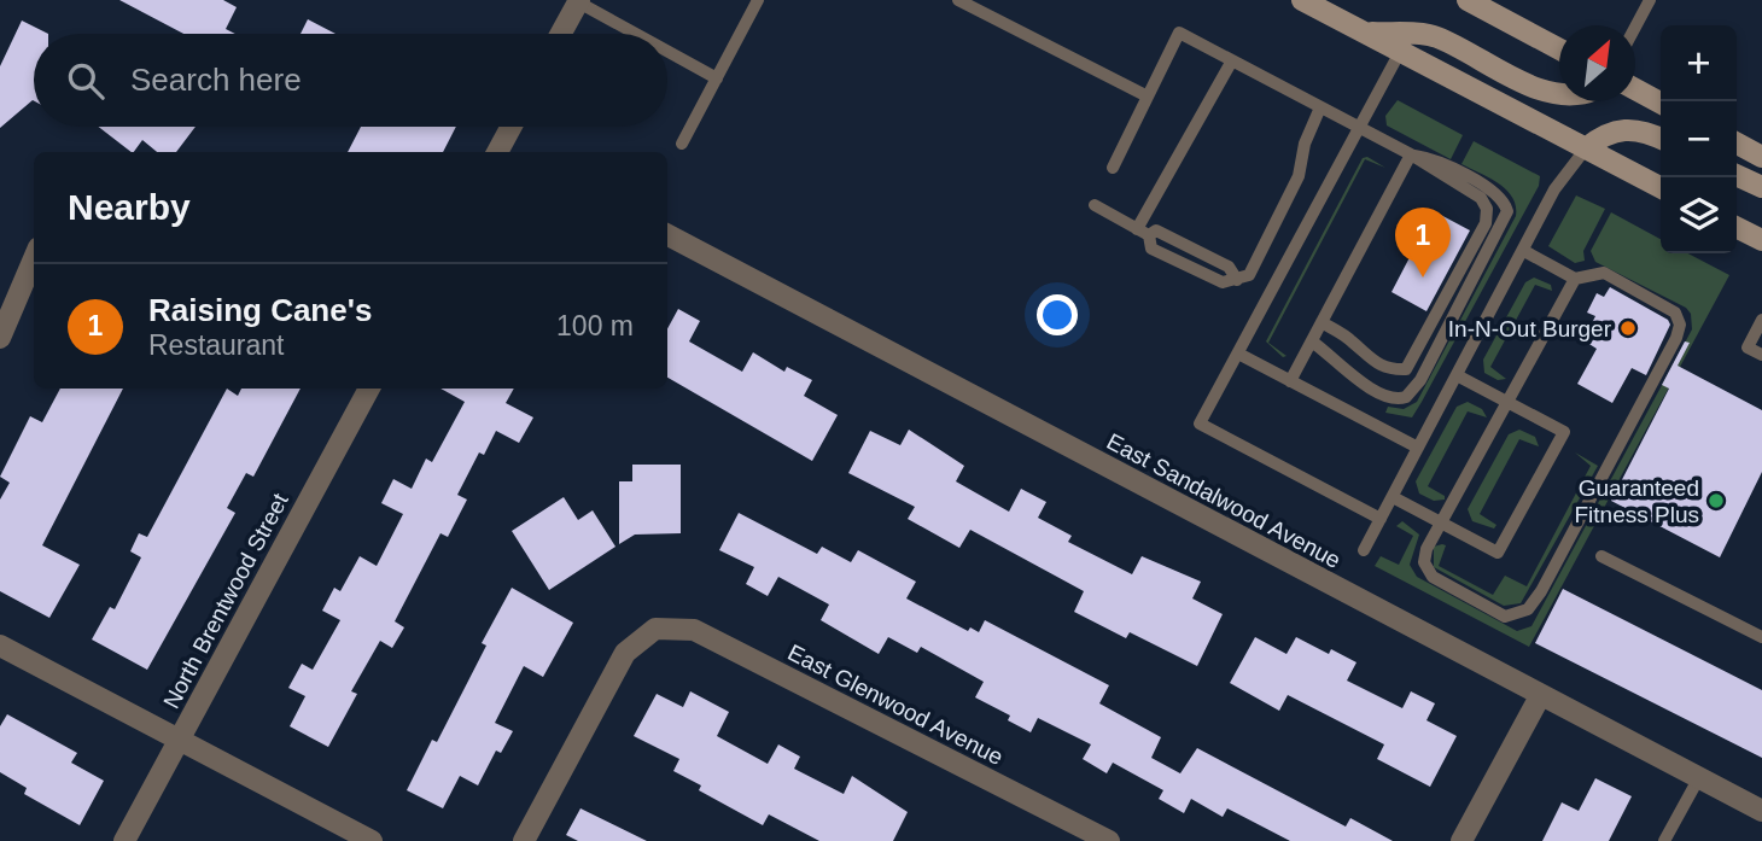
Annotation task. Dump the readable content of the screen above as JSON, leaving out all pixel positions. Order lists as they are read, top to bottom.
{
  "streets": {
    "street": ["East Sandalwood Avenue", "North Brentwood Street", "East Glenwood Avenue"]
  },
  "places": ["In-N-Out Burger", "Guaranteed Fitness Plus"],
  "north": "top right",
  "page": {
    "map_buttons": ["+", "−"],
    "search": "Search here",
    "heading": "Nearby",
    "pins": "1",
    "list": [
      {
        "mark": "1",
        "name": "Raising Cane's",
        "note": "Restaurant",
        "value": "100 m"
      }
    ]
  }
}
